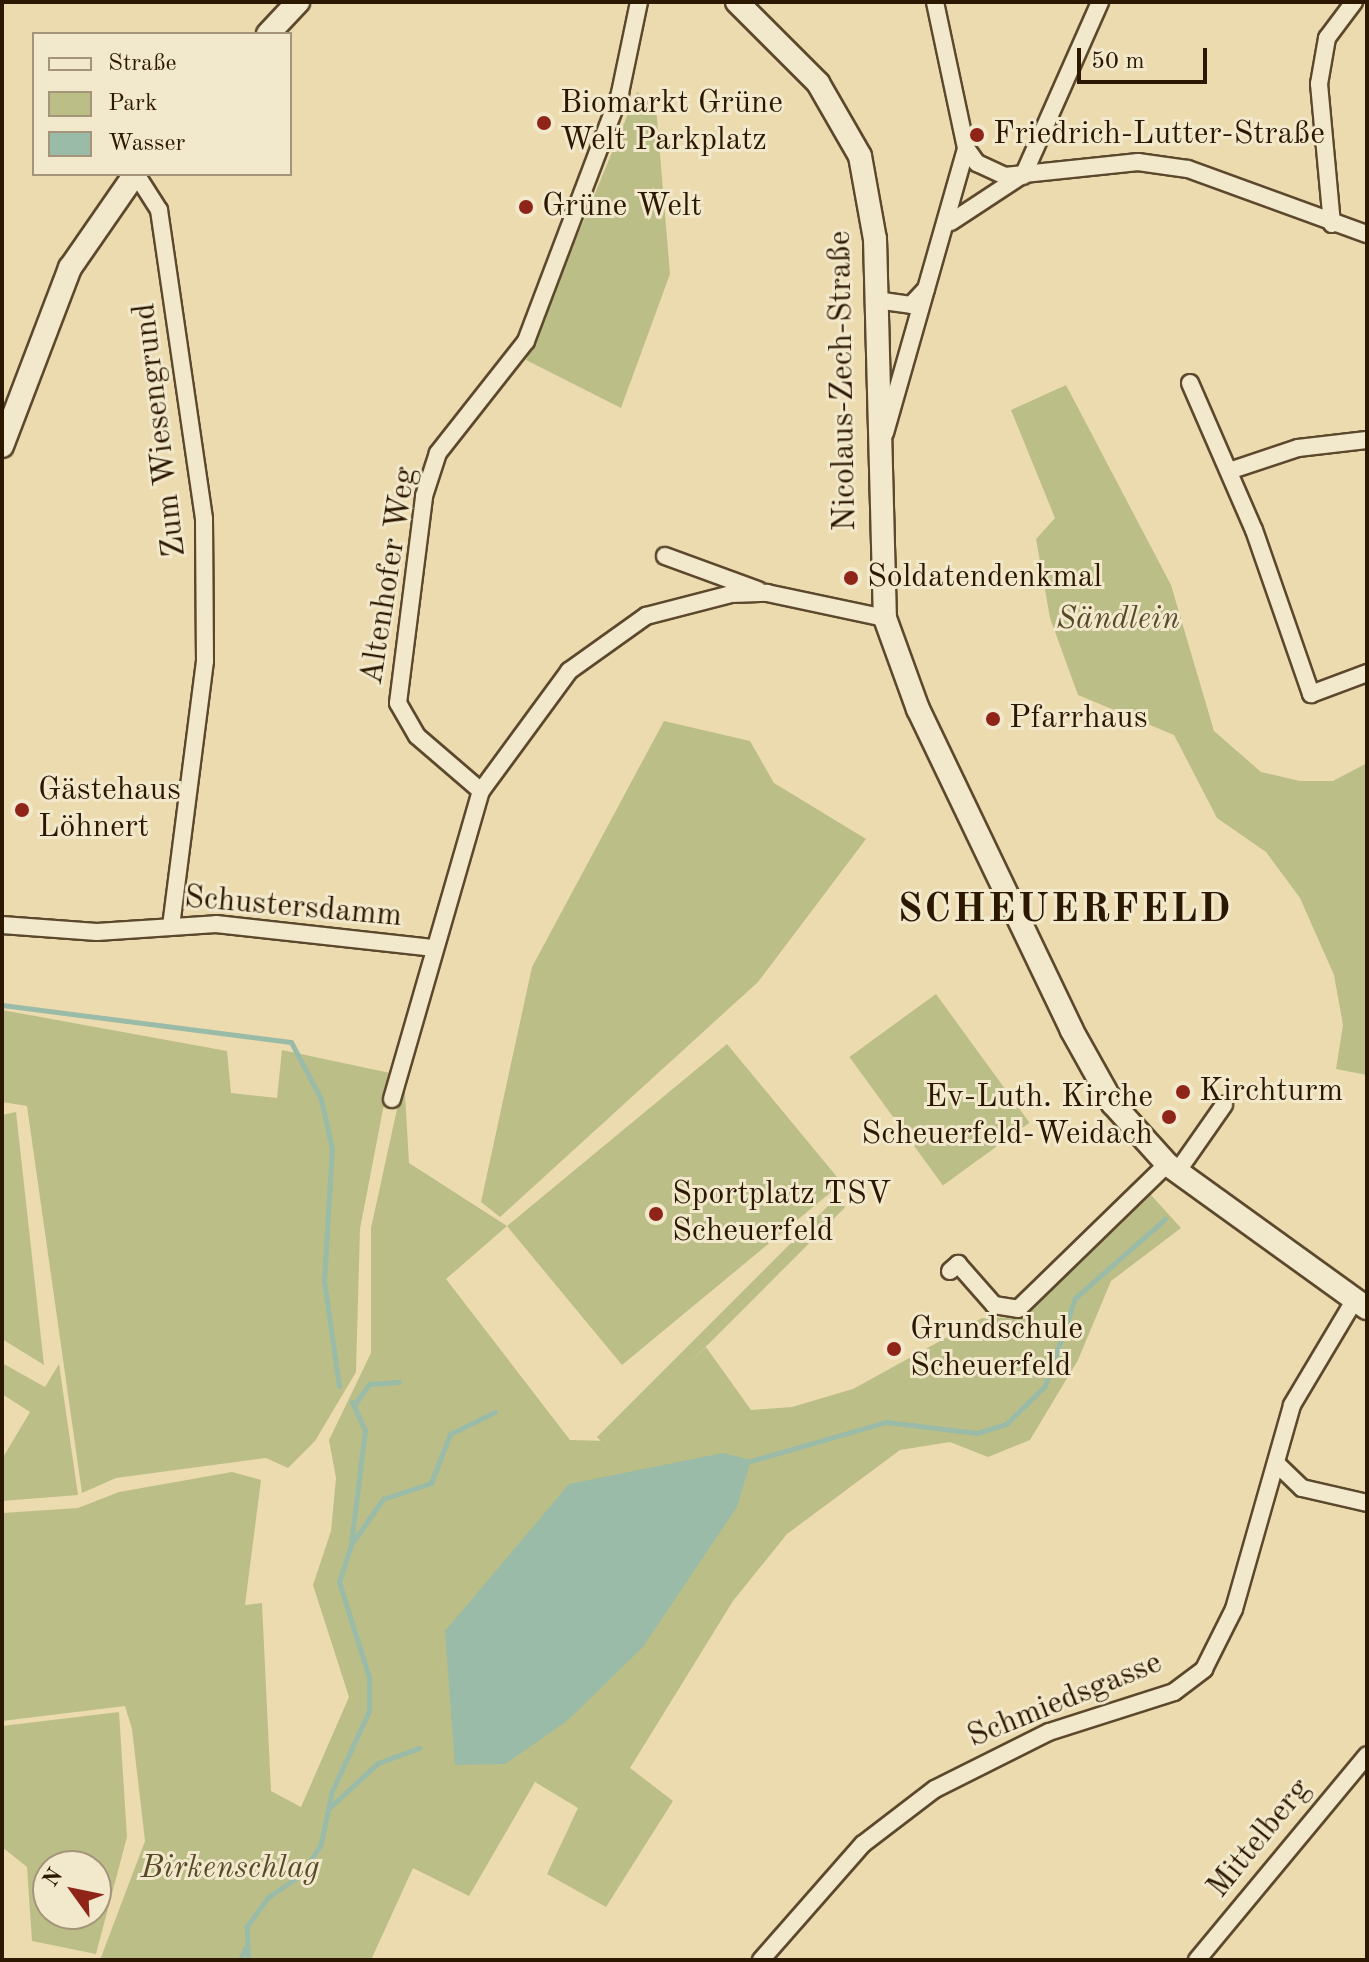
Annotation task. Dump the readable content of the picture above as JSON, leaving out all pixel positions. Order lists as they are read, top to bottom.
{
  "streets": {
    "street": [
      "Nicolaus-Zech-Straße",
      "Zum Wiesengrund",
      "Altenhofer Weg",
      "Schustersdamm",
      "Schmiedsgasse",
      "Mittelberg"
    ]
  },
  "crossings": [
    ["Nicolaus-Zech-Straße", "Schustersdamm"],
    ["Nicolaus-Zech-Straße", "Schmiedsgasse"],
    ["Zum Wiesengrund", "Schustersdamm"],
    ["Altenhofer Weg", "Schustersdamm"]
  ],
  "districts": ["SCHEUERFELD"],
  "parks": ["Sändlein", "Birkenschlag"],
  "places": [
    "Biomarkt Grüne Welt Parkplatz",
    "Friedrich-Lutter-Straße",
    "Grüne Welt",
    "Soldatendenkmal",
    "Pfarrhaus",
    "Gästehaus Löhnert",
    "Kirchturm",
    "Ev-Luth. Kirche Scheuerfeld-Weidach",
    "Sportplatz TSV Scheuerfeld",
    "Grundschule Scheuerfeld"
  ],
  "legend": ["Straße", "Park", "Wasser"],
  "scale_bar": "50 m",
  "north": "top left"
}
